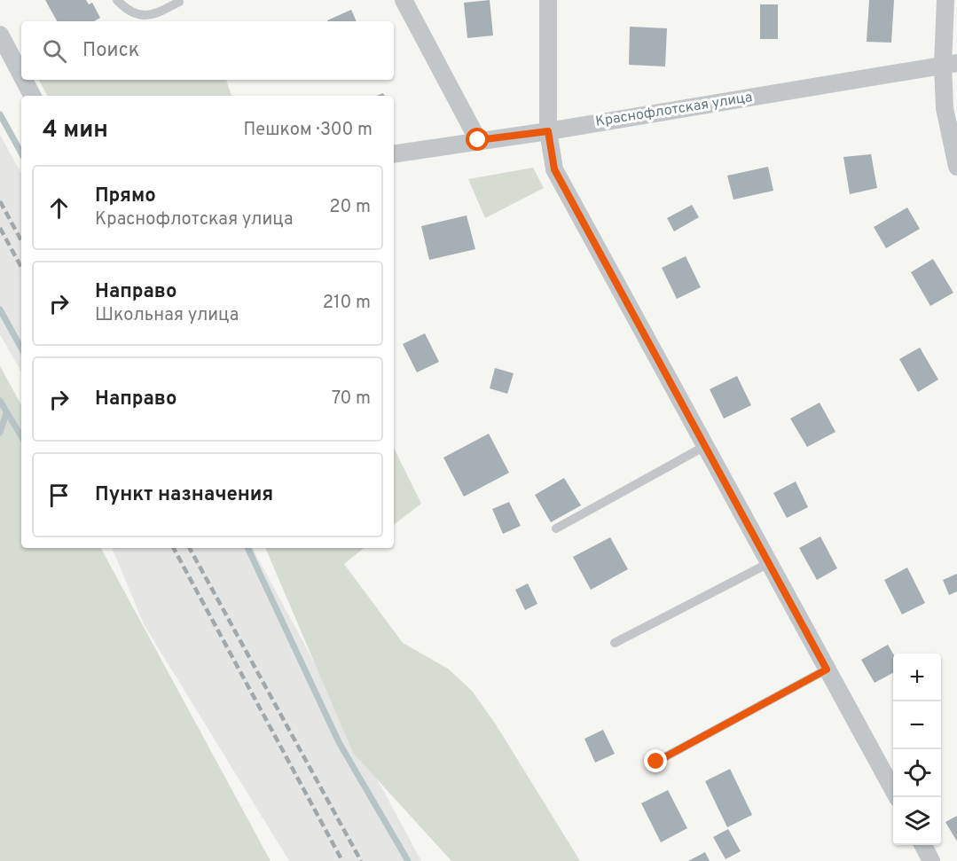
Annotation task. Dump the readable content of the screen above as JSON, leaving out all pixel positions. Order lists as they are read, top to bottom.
{
  "streets": {
    "street": ["Краснофлотская улица"]
  },
  "page": {
    "search": "Поиск",
    "heading": ["4 мин", "Пешком · 300 m"],
    "list": [
      ["Прямо", "Краснофлотская улица", "20 m"],
      ["Направо", "Школьная улица", "210 m"],
      ["Направо", "70 m"],
      "Пункт назначения"
    ],
    "map_buttons": ["+", "−"]
  }
}
